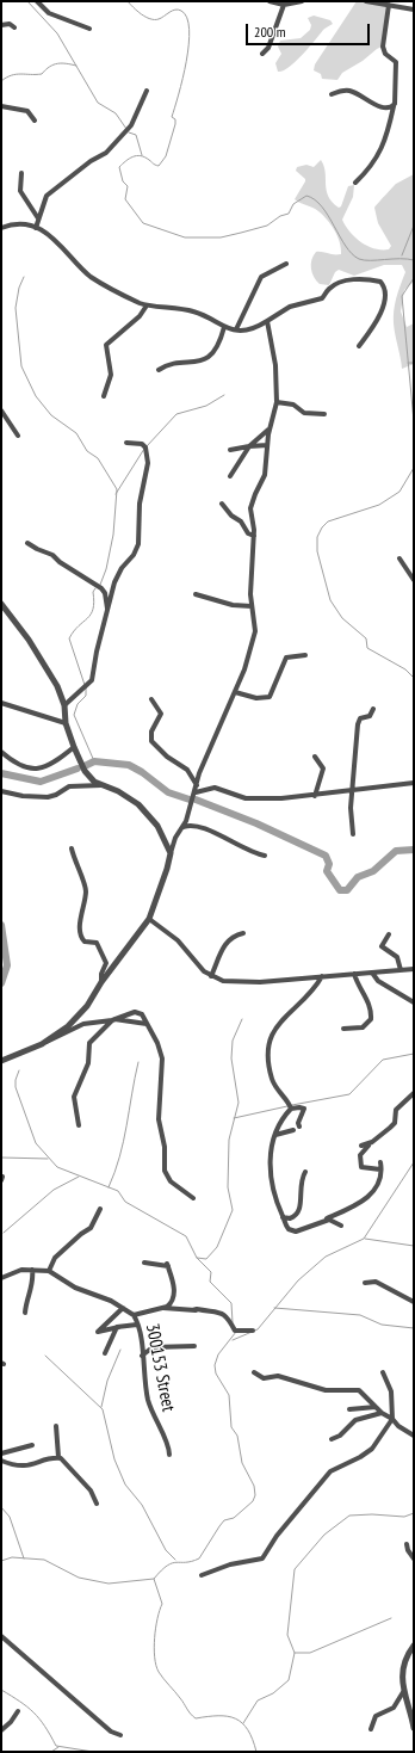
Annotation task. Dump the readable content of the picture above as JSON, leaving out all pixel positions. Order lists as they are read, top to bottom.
{
  "streets": {
    "street": ["300153 Street"]
  },
  "scale_bar": "200 m"
}
